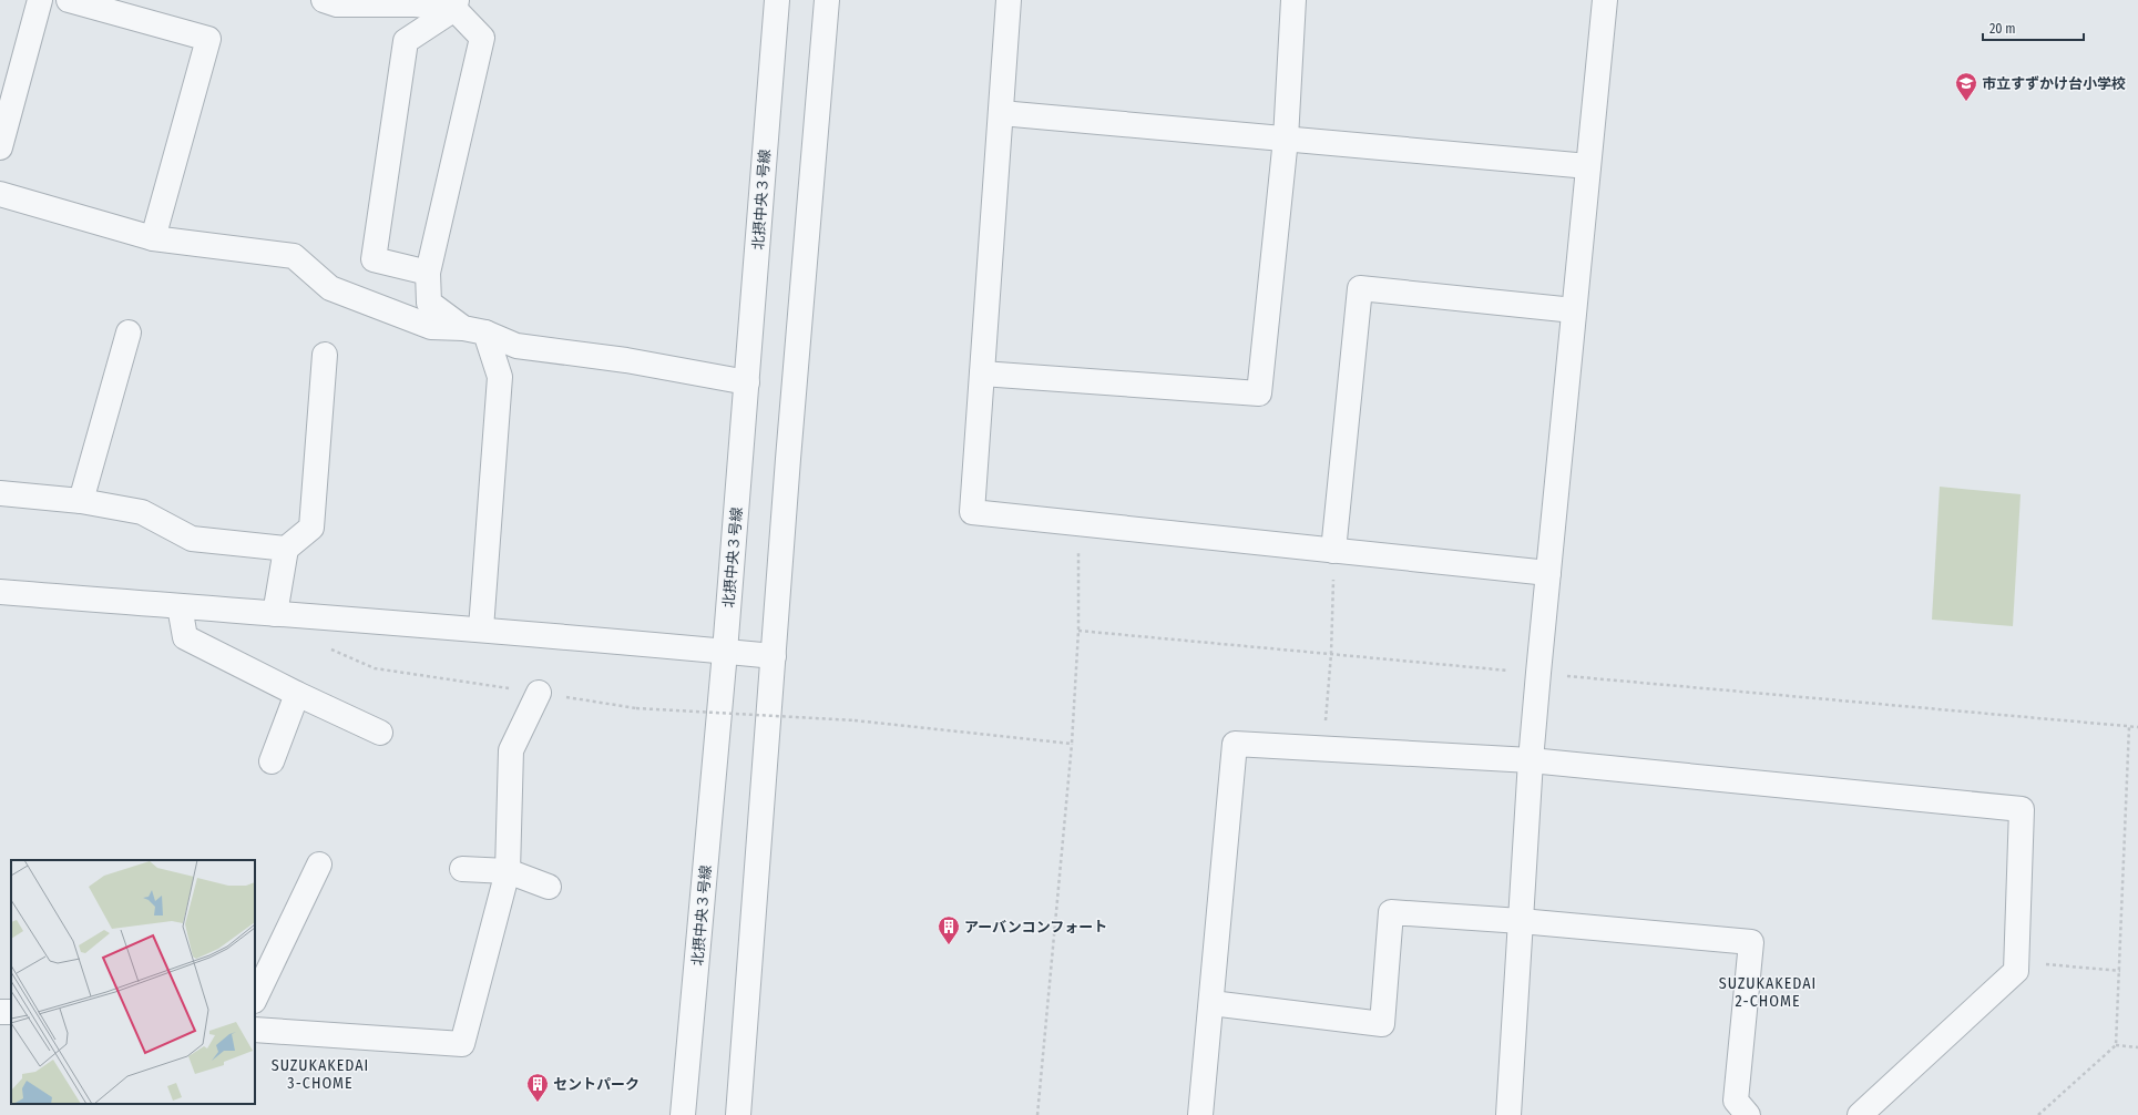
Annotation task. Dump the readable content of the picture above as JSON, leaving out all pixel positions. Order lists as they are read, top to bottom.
{
  "streets": {
    "street": ["北摂中央３号線"]
  },
  "districts": ["SUZUKAKEDAI 2-CHOME", "SUZUKAKEDAI 3-CHOME"],
  "places": {
    "school or university": ["市立すずかけ台小学校"],
    "building": ["アーバンコンフォート", "セントパーク"]
  },
  "scale_bar": "20 m"
}
